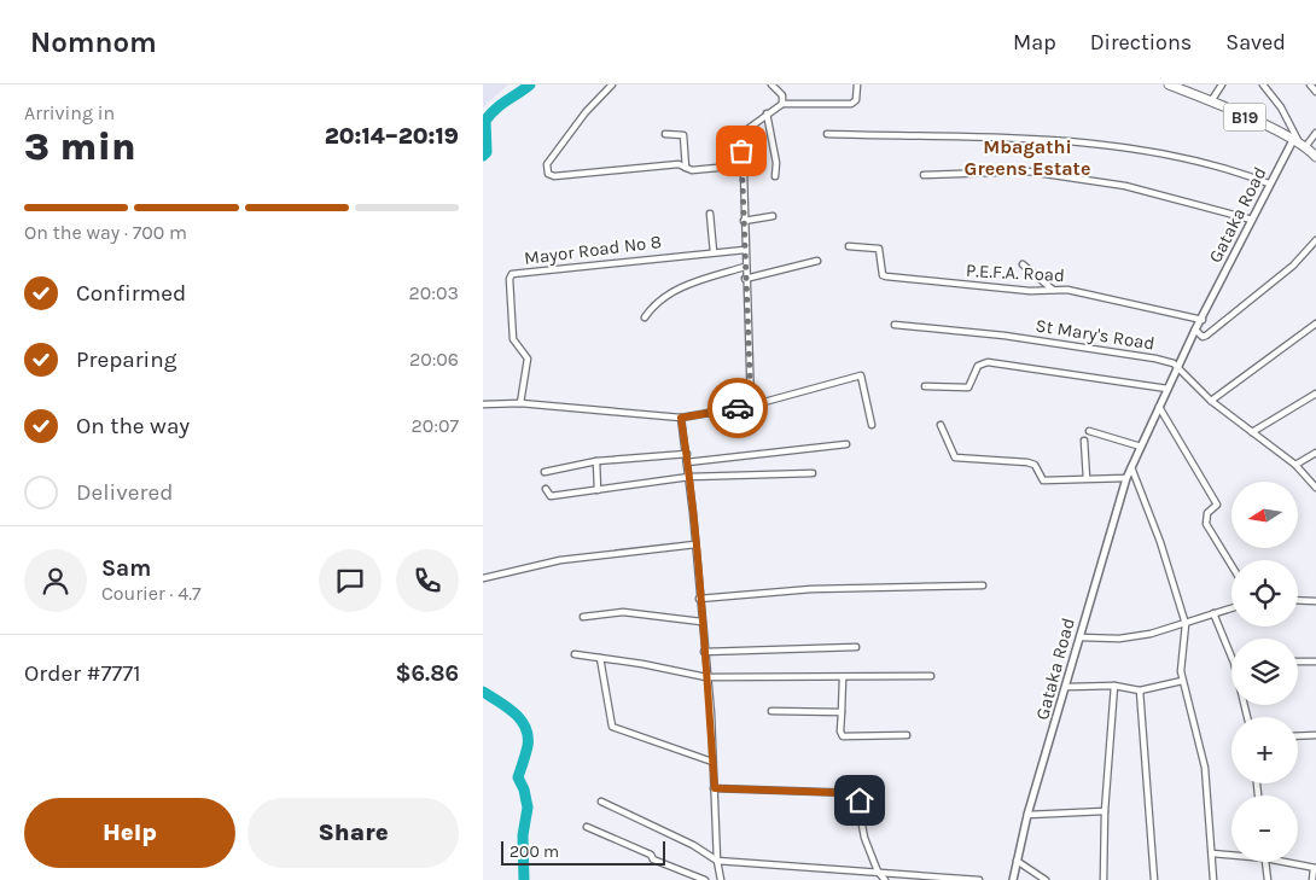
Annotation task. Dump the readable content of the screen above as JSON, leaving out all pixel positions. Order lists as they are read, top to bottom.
{
  "streets": {
    "highway": ["B19"],
    "street": [
      "Gataka Road",
      "Mayor Road No 8",
      "P.E.F.A. Road",
      "St Mary's Road"
    ]
  },
  "crossings": [
    ["B19", "Gataka Road"],
    ["Gataka Road", "P.E.F.A. Road"],
    ["Gataka Road", "St Mary's Road"]
  ],
  "districts": ["Mbagathi Greens Estate"],
  "scale_bar": "200 m",
  "north": "left",
  "page": {
    "header": "Nomnom",
    "nav": ["Map", "Directions", "Saved"],
    "heading": ["3 min", "Arriving in", "20:14–20:19"],
    "panel": [
      "Sam",
      "Courier · 4.7",
      "Order #7771",
      "$6.86"
    ],
    "bar": "On the way · 700 m",
    "list": [
      ["Confirmed", "20:03"],
      ["Preparing", "20:06"],
      ["On the way", "20:07"],
      "Delivered"
    ],
    "map_buttons": ["+", "−"],
    "buttons": ["Help", "Share"],
    "scale": "200 m"
  }
}
